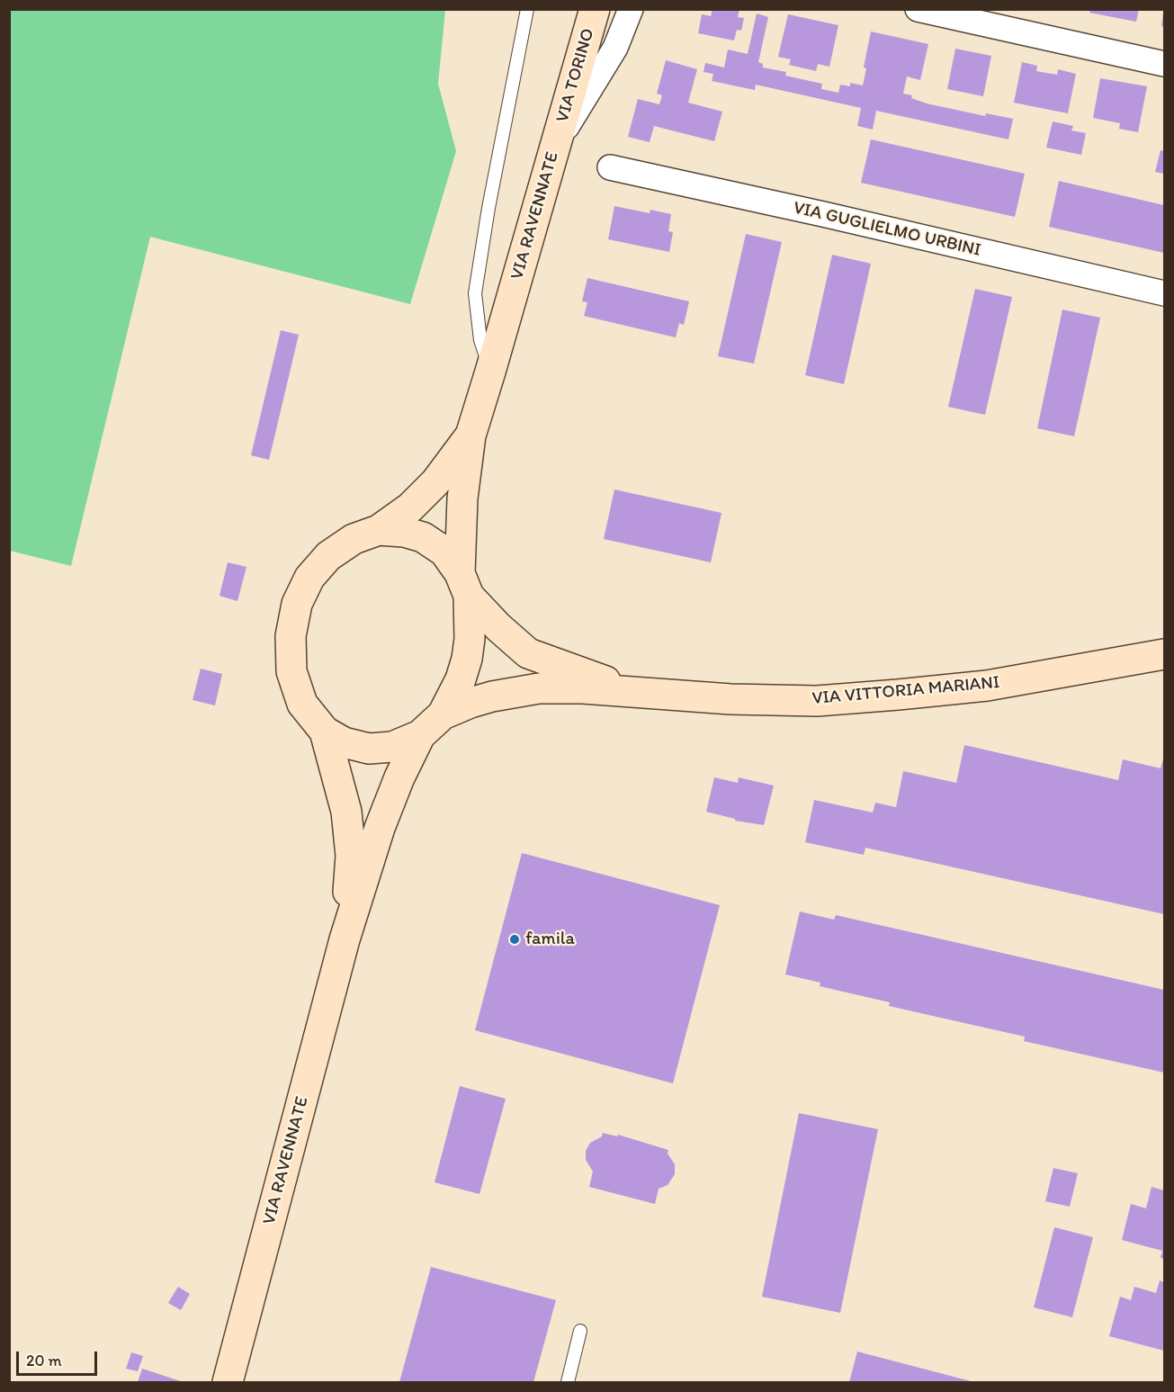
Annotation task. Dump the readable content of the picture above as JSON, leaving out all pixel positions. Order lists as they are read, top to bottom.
{
  "streets": {
    "main road": ["VIA TORINO", "VIA RAVENNATE", "VIA VITTORIA MARIANI"],
    "street": ["VIA GUGLIELMO URBINI"]
  },
  "crossings": [
    ["VIA TORINO", "VIA RAVENNATE"],
    ["VIA RAVENNATE", "VIA VITTORIA MARIANI"]
  ],
  "places": ["famila"],
  "scale_bar": "20 m"
}
